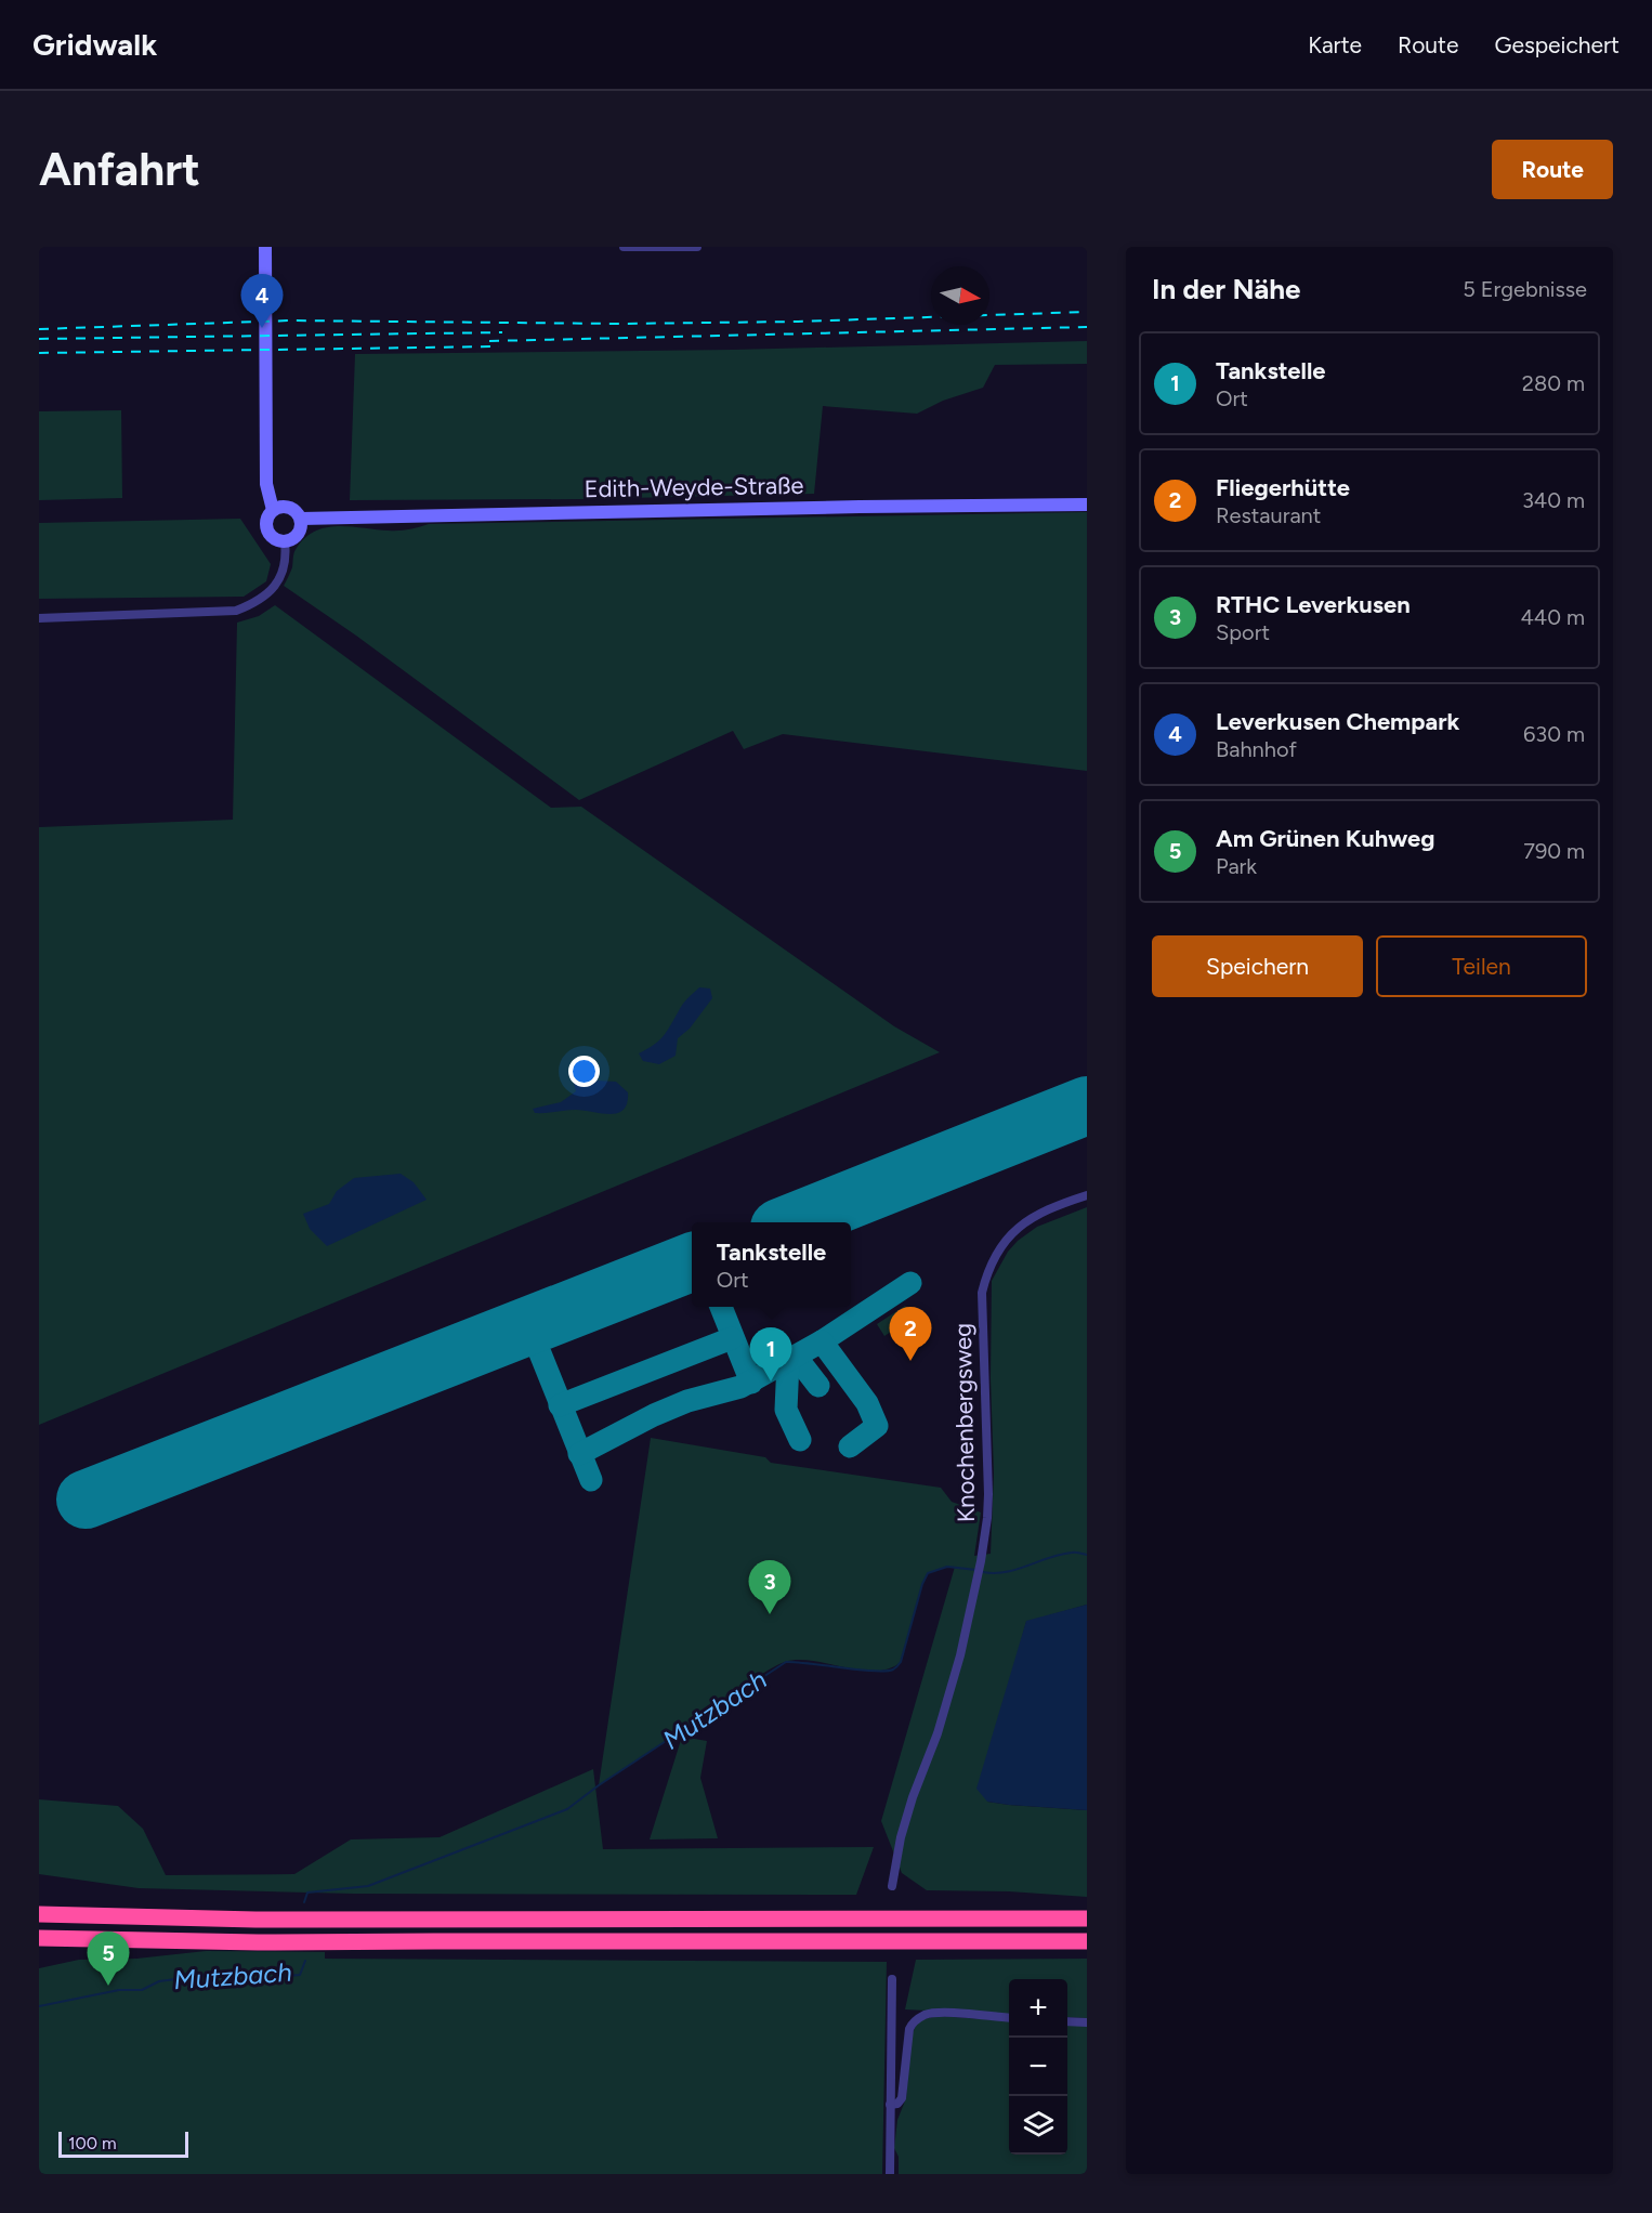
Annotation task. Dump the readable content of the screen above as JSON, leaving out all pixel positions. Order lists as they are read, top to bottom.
{
  "streets": {
    "street": ["Edith-Weyde-Straße", "Knochenbergsweg"]
  },
  "water": ["Mutzbach"],
  "scale_bar": "100 m",
  "north": "right",
  "page": {
    "header": "Gridwalk",
    "nav": ["Karte", "Route", "Gespeichert"],
    "buttons": [
      "Route",
      ["Speichern", "Teilen"]
    ],
    "title": "Anfahrt",
    "heading": ["In der Nähe", "5 Ergebnisse"],
    "pins": [
      "4",
      "2",
      "1",
      "3",
      "5"
    ],
    "list": [
      {
        "mark": "1",
        "name": "Tankstelle",
        "note": "Ort",
        "value": "280 m"
      },
      {
        "mark": "2",
        "name": "Fliegerhütte",
        "note": "Restaurant",
        "value": "340 m"
      },
      {
        "mark": "3",
        "name": "RTHC Leverkusen",
        "note": "Sport",
        "value": "440 m"
      },
      {
        "mark": "4",
        "name": "Leverkusen Chempark",
        "note": "Bahnhof",
        "value": "630 m"
      },
      {
        "mark": "5",
        "name": "Am Grünen Kuhweg",
        "note": "Park",
        "value": "790 m"
      }
    ],
    "popup": ["Tankstelle", "Ort"],
    "map_buttons": ["+", "−"],
    "scale": "100 m"
  }
}
